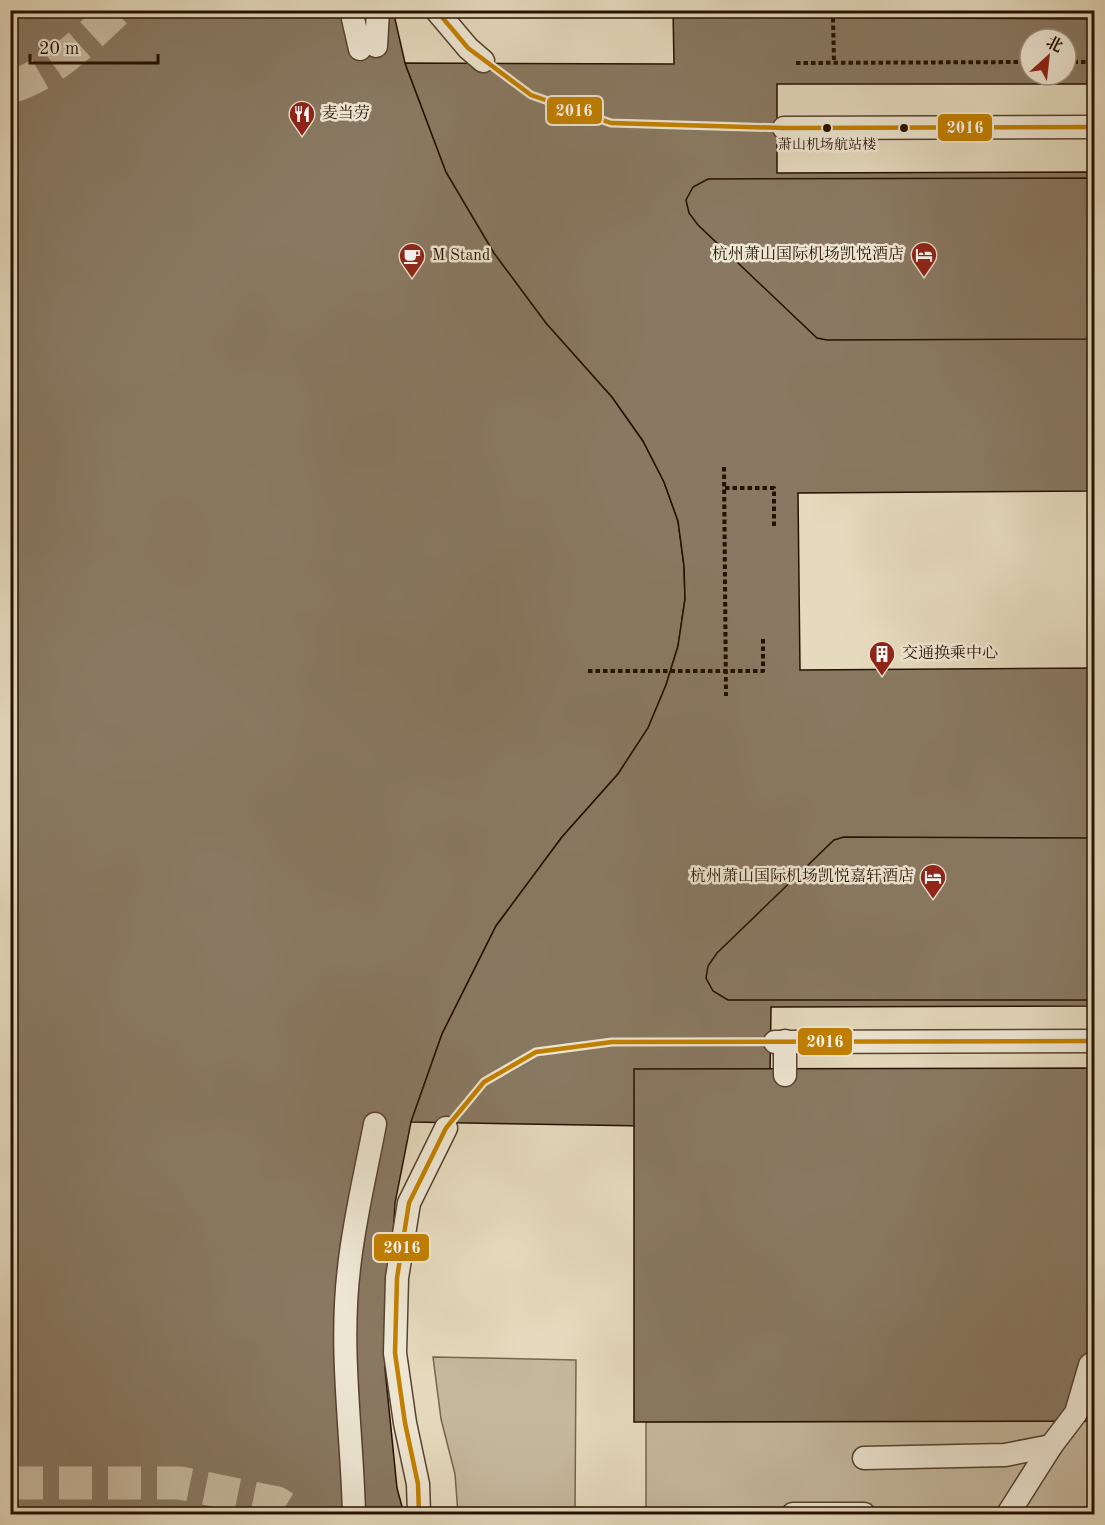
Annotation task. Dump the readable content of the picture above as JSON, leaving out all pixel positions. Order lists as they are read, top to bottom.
{
  "places": {
    "other": ["萧山机场航站楼"],
    "restaurant": ["麦当劳"],
    "hotel": ["杭州萧山国际机场凯悦酒店", "杭州萧山国际机场凯悦嘉轩酒店"],
    "cafe": ["M Stand"],
    "building": ["交通换乘中心"]
  },
  "lines": ["transit line 2016"],
  "scale_bar": "20 m",
  "north": "top right"
}
